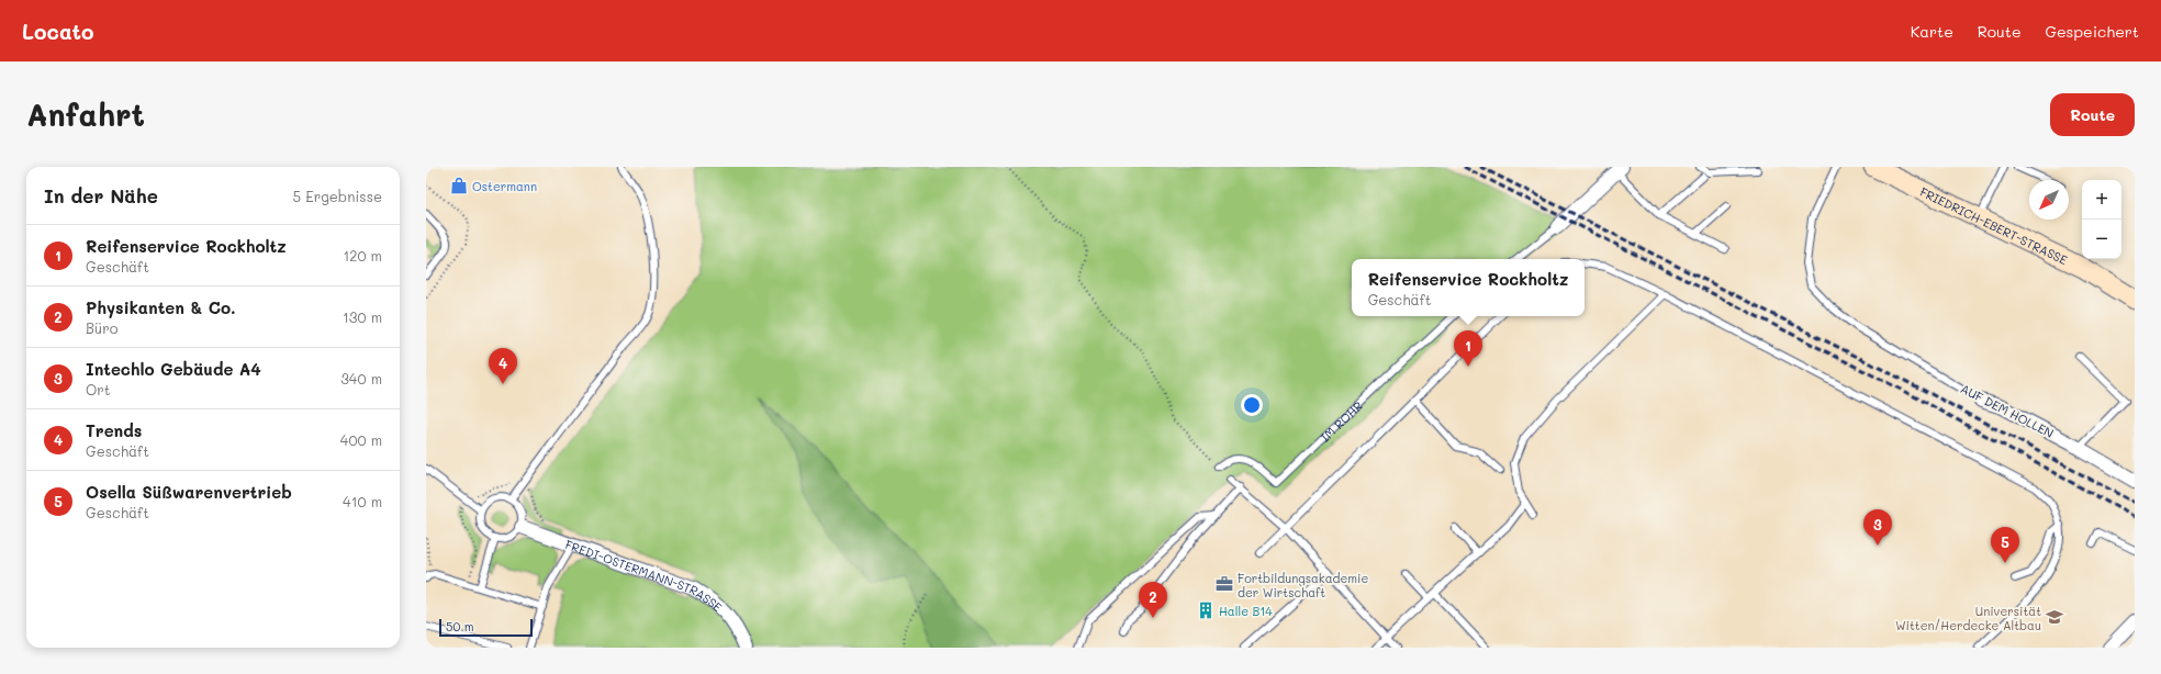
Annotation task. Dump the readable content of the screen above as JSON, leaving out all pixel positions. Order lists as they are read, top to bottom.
{
  "streets": {
    "street": ["FRIEDRICH-EBERT-STRASSE", "AUF DEM HOLLEN", "FREDI-OSTERMANN-STRASSE"],
    "lane": ["IM ROHR"]
  },
  "places": {
    "shop": ["Ostermann"],
    "office": ["Fortbildungsakademie der Wirtschaft"],
    "building": ["Halle B14"],
    "school or university": ["Universität Witten/Herdecke Altbau"]
  },
  "scale_bar": "50 m",
  "north": "bottom left",
  "page": {
    "header": "Locato",
    "nav": ["Karte", "Route", "Gespeichert"],
    "buttons": "Route",
    "title": "Anfahrt",
    "heading": ["In der Nähe", "5 Ergebnisse"],
    "map_buttons": ["+", "−"],
    "list": [
      {
        "mark": "1",
        "name": "Reifenservice Rockholtz",
        "note": "Geschäft",
        "value": "120 m"
      },
      {
        "mark": "2",
        "name": "Physikanten & Co.",
        "note": "Büro",
        "value": "130 m"
      },
      {
        "mark": "3",
        "name": "Intechlo Gebäude A4",
        "note": "Ort",
        "value": "340 m"
      },
      {
        "mark": "4",
        "name": "Trends",
        "note": "Geschäft",
        "value": "400 m"
      },
      {
        "mark": "5",
        "name": "Osella Süßwarenvertrieb",
        "note": "Geschäft",
        "value": "410 m"
      }
    ],
    "popup": ["Reifenservice Rockholtz", "Geschäft"],
    "pins": [
      "1",
      "4",
      "3",
      "5",
      "2"
    ],
    "scale": "50 m"
  }
}
